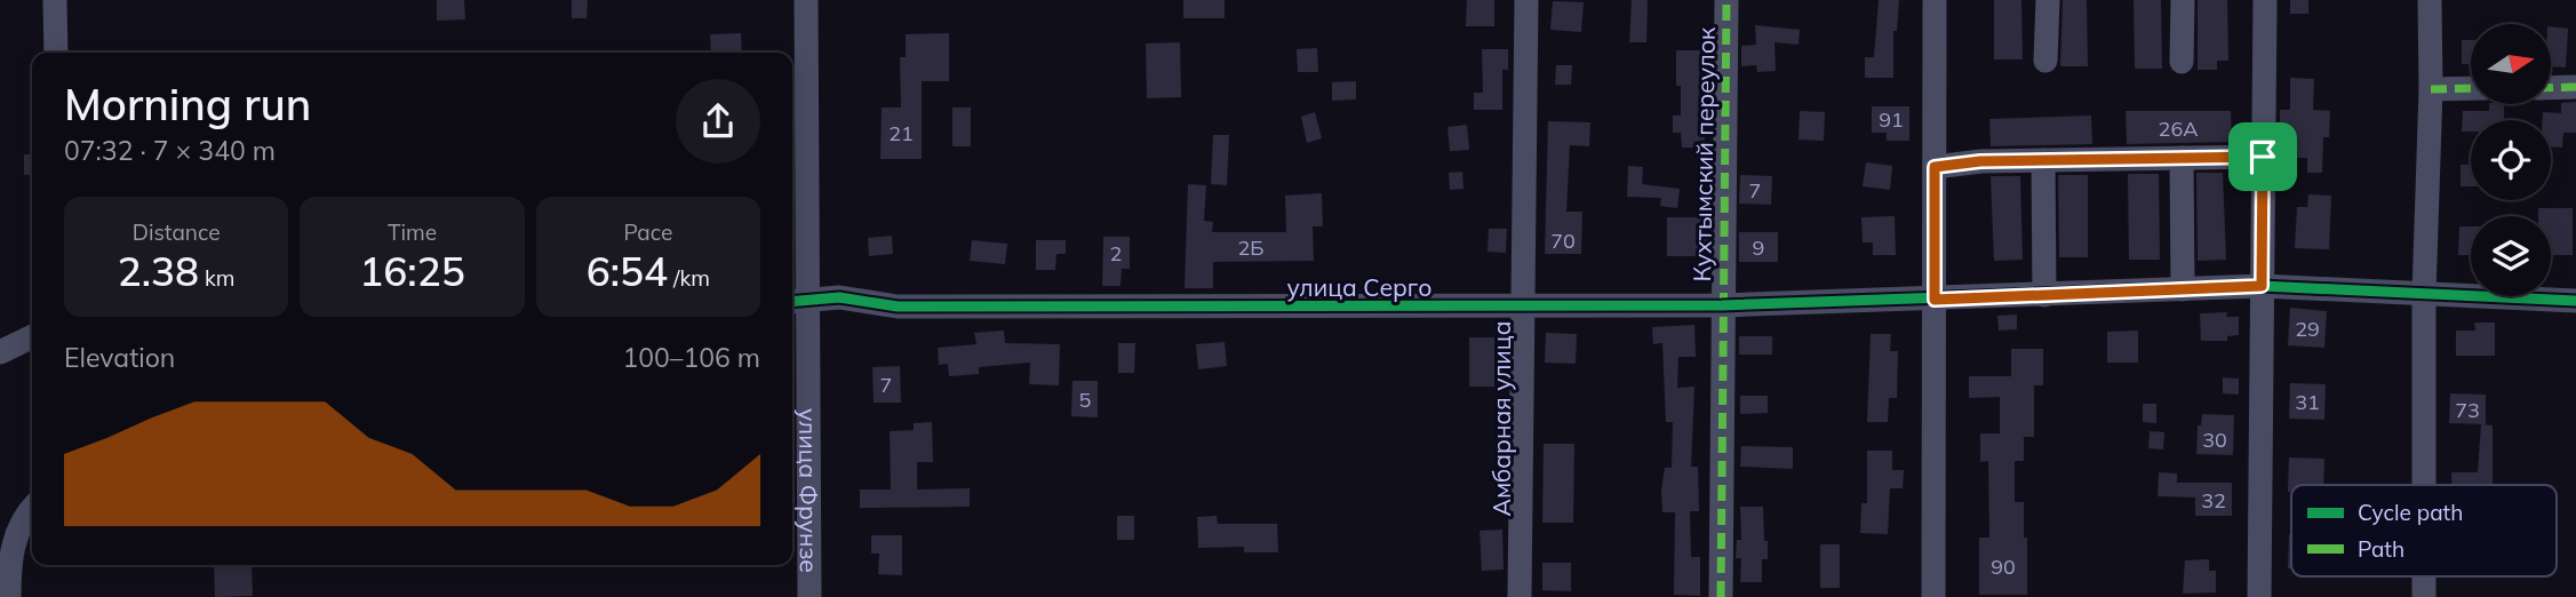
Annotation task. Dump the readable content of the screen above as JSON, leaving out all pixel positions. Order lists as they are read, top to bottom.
{
  "streets": {
    "street": [
      "Кухтымский переулок",
      "улица Серго",
      "Амбарная улица",
      "улица Фрунзе"
    ]
  },
  "crossings": [
    ["Кухтымский переулок", "улица Серго"],
    ["улица Серго", "Амбарная улица"],
    ["улица Серго", "улица Фрунзе"]
  ],
  "house_numbers": [
    "91",
    "26А",
    "21",
    "7",
    "70",
    "2Б",
    "9",
    "2",
    "29",
    "7",
    "5",
    "31",
    "73",
    "30",
    "32",
    "90"
  ],
  "legend": ["Cycle path", "Path"],
  "north": "right",
  "page": {
    "heading": ["Morning run", "07:32 · 7 × 340 m"],
    "stats": [
      ["Distance", "2.38 km"],
      ["Time", "16:25"],
      ["Pace", "6:54 /km"]
    ],
    "chart": ["Elevation", "100–106 m"]
  }
}
